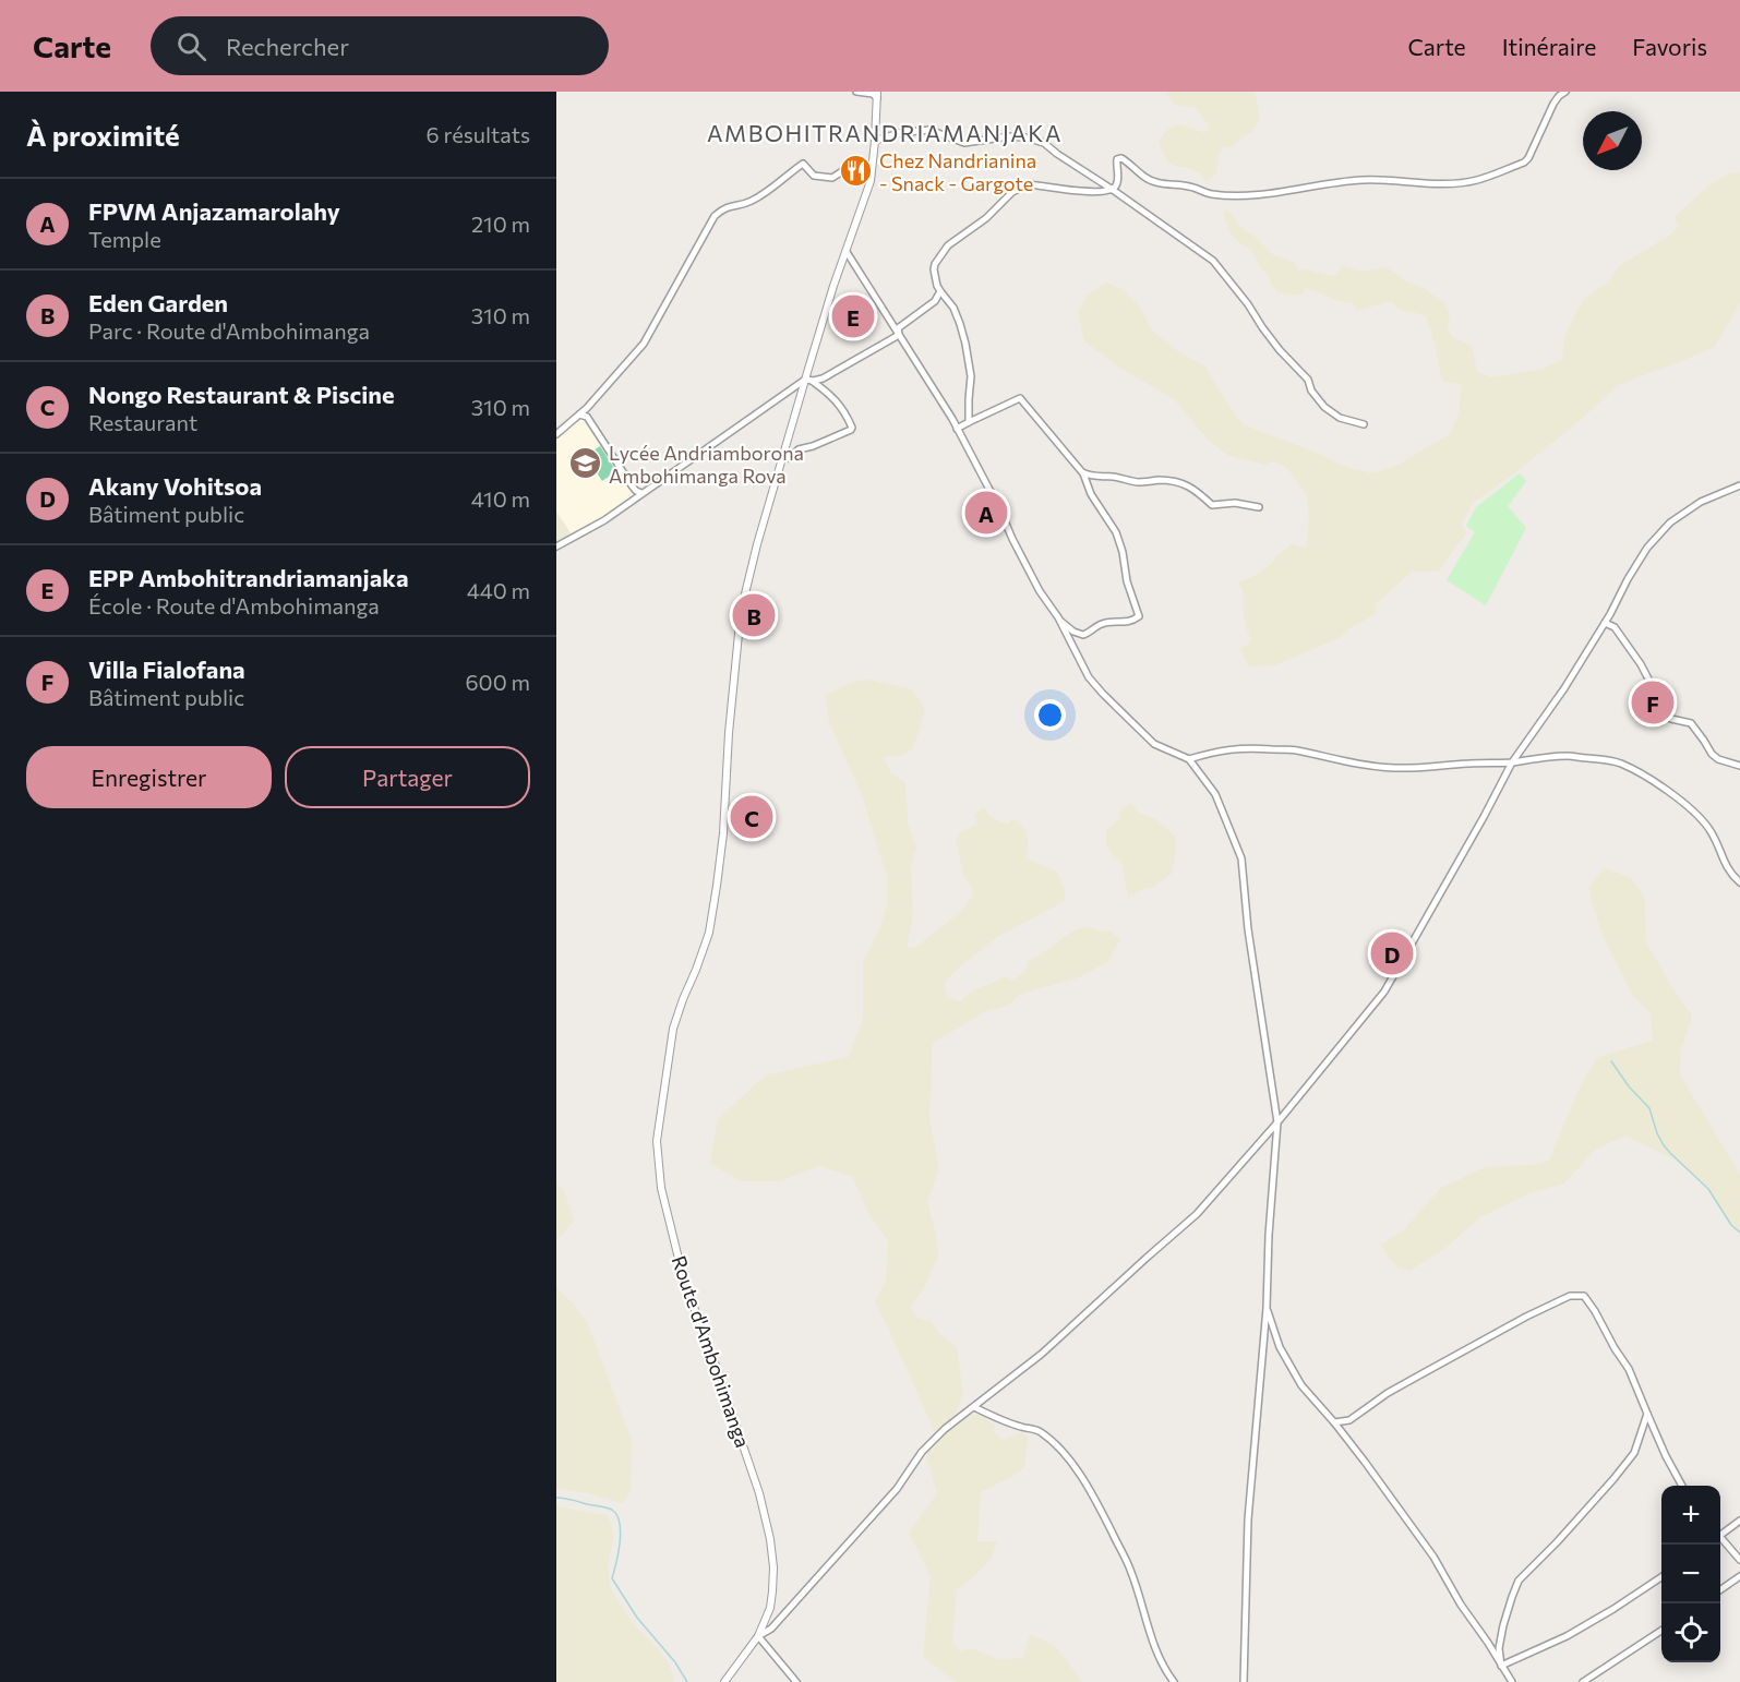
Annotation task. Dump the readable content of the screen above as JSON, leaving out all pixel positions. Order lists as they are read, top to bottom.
{
  "streets": {
    "street": ["Route d'Ambohimanga"]
  },
  "districts": ["AMBOHITRANDRIAMANJAKA"],
  "places": {
    "restaurant": ["Chez Nandrianina - Snack - Gargote"],
    "school or university": ["Lycée Andriamborona Ambohimanga Rova"]
  },
  "north": "bottom left",
  "page": {
    "header": "Carte",
    "search": "Rechercher",
    "nav": ["Carte", "Itinéraire", "Favoris"],
    "heading": ["À proximité", "6 résultats"],
    "list": [
      {
        "mark": "A",
        "name": "FPVM Anjazamarolahy",
        "note": "Temple",
        "value": "210 m"
      },
      {
        "mark": "B",
        "name": "Eden Garden",
        "note": "Parc · Route d'Ambohimanga",
        "value": "310 m"
      },
      {
        "mark": "C",
        "name": "Nongo Restaurant & Piscine",
        "note": "Restaurant",
        "value": "310 m"
      },
      {
        "mark": "D",
        "name": "Akany Vohitsoa",
        "note": "Bâtiment public",
        "value": "410 m"
      },
      {
        "mark": "E",
        "name": "EPP Ambohitrandriamanjaka",
        "note": "École · Route d'Ambohimanga",
        "value": "440 m"
      },
      {
        "mark": "F",
        "name": "Villa Fialofana",
        "note": "Bâtiment public",
        "value": "600 m"
      }
    ],
    "pins": [
      "E",
      "A",
      "B",
      "F",
      "C",
      "D"
    ],
    "buttons": ["Enregistrer", "Partager"],
    "map_buttons": ["+", "−"]
  }
}
